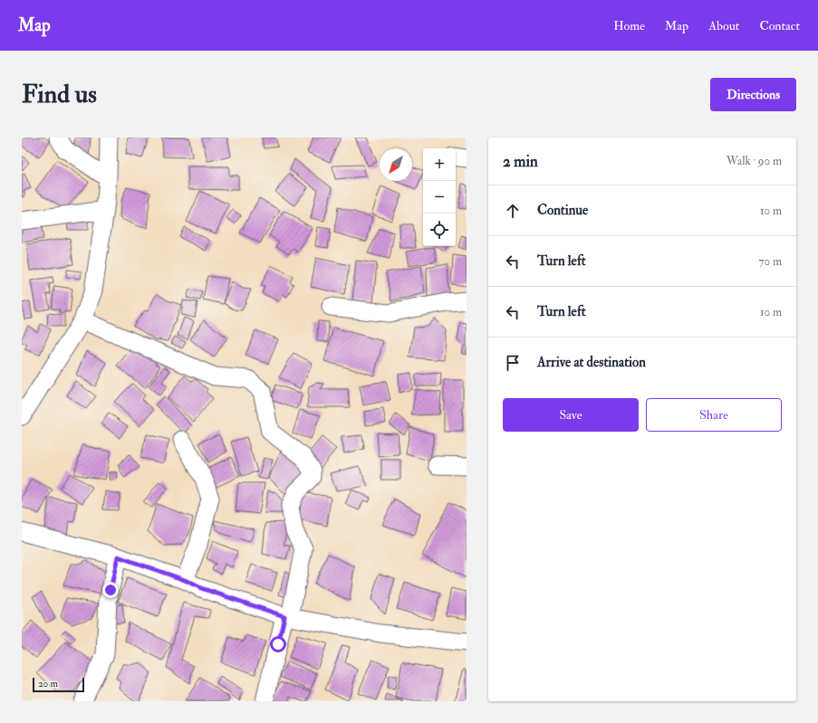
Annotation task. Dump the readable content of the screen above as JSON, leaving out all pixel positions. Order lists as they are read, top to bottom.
{
  "scale_bar": "20 m",
  "north": "bottom left",
  "page": {
    "header": "Map",
    "nav": [
      "Home",
      "Map",
      "About",
      "Contact"
    ],
    "buttons": [
      "Directions",
      ["Save", "Share"]
    ],
    "title": "Find us",
    "heading": ["2 min", "Walk · 90 m"],
    "map_buttons": ["+", "−"],
    "list": [
      ["Continue", "10 m"],
      ["Turn left", "70 m"],
      ["Turn left", "10 m"],
      "Arrive at destination"
    ],
    "scale": "20 m"
  }
}
